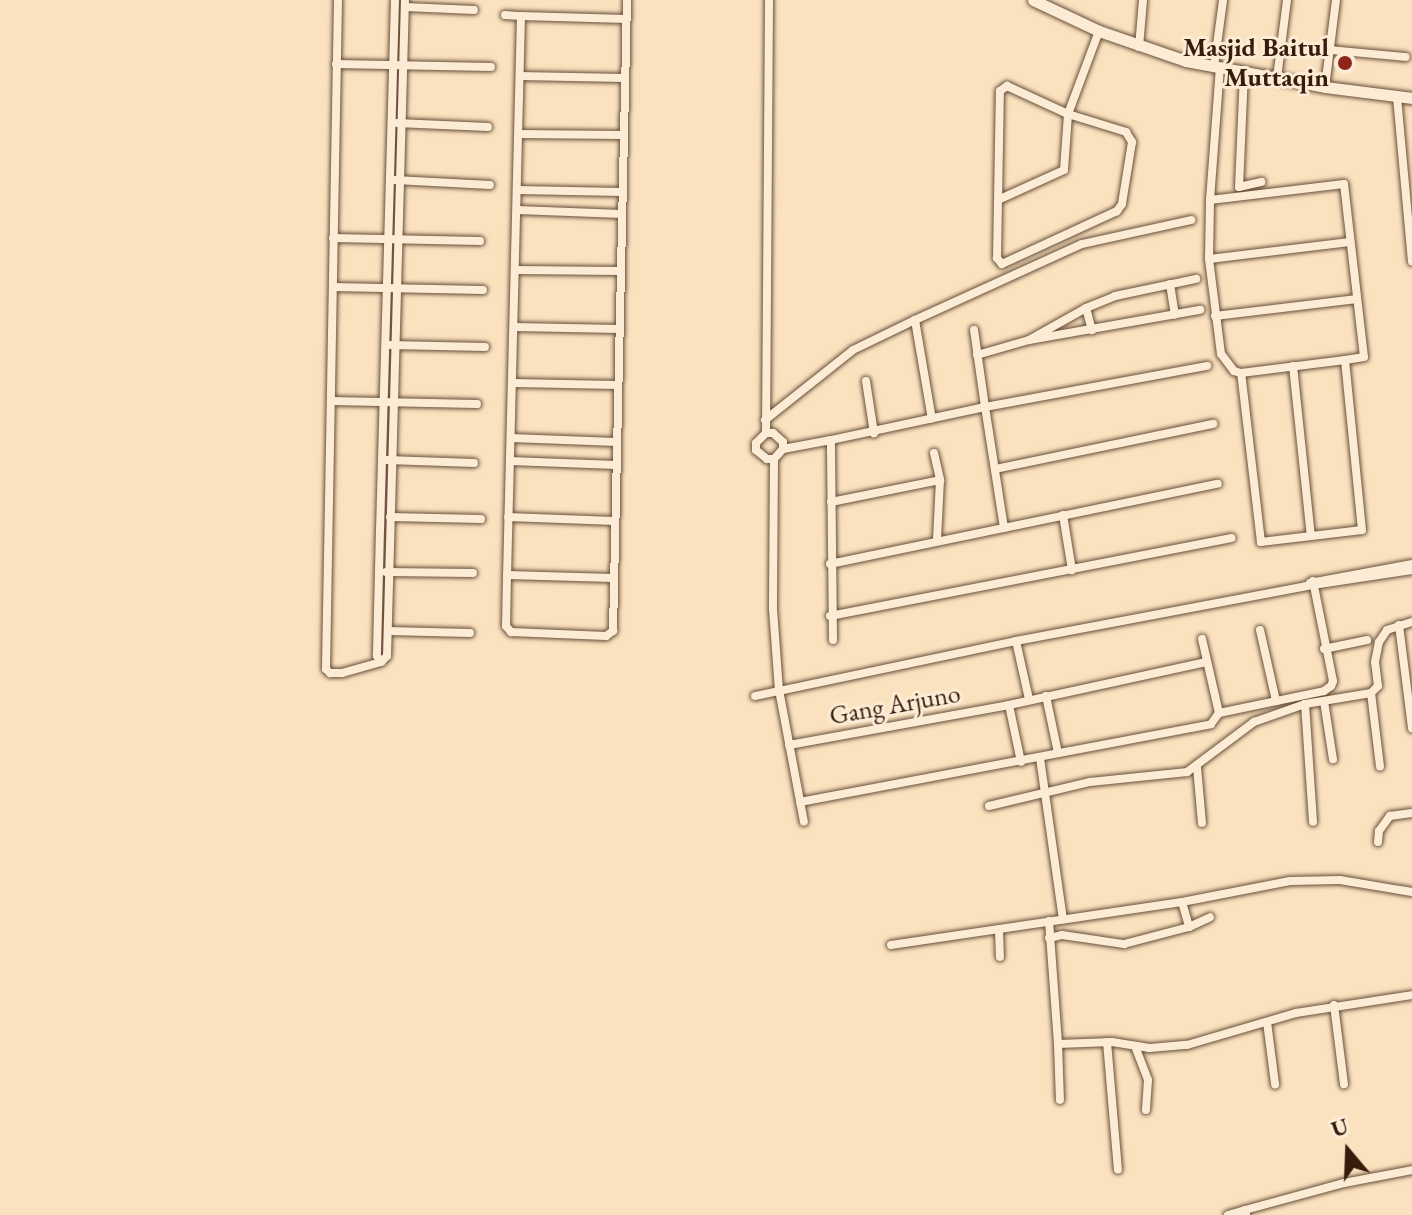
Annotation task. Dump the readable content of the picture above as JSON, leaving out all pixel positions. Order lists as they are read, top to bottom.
{
  "streets": {
    "street": ["Gang Arjuno"]
  },
  "places": ["Masjid Baitul Muttaqin"],
  "north": "top"
}
